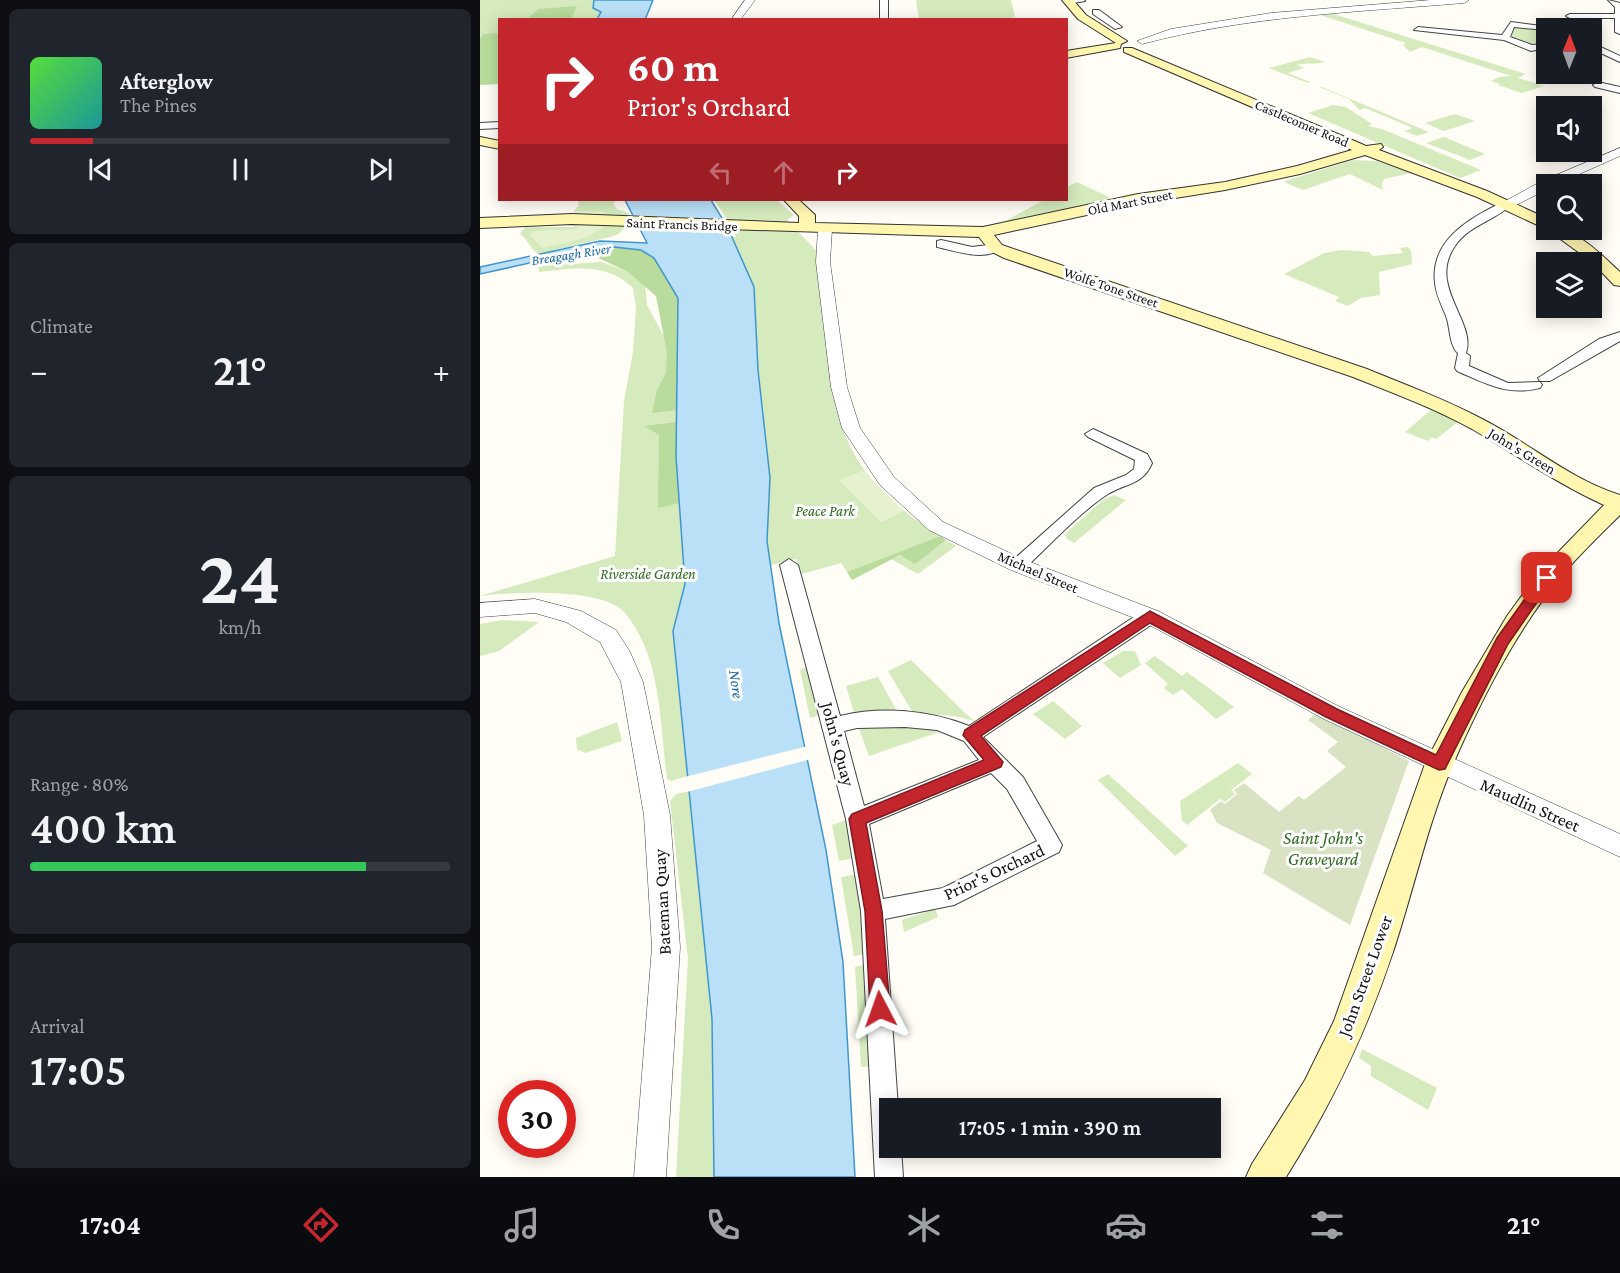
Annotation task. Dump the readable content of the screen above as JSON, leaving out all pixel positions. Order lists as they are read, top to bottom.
{
  "streets": {
    "main road": [
      "Castlecomer Road",
      "Old Mart Street",
      "Saint Francis Bridge",
      "Wolfe Tone Street",
      "John's Green",
      "John Street Lower"
    ],
    "street": [
      "Michael Street",
      "John's Quay",
      "Maudlin Street",
      "Prior's Orchard",
      "Bateman Quay"
    ]
  },
  "crossings": [
    ["Castlecomer Road", "Old Mart Street"],
    ["Wolfe Tone Street", "John's Green"],
    ["John's Green", "John Street Lower"],
    ["Michael Street", "Maudlin Street"],
    ["Michael Street", "John Street Lower"],
    ["John's Quay", "Prior's Orchard"],
    ["Maudlin Street", "John Street Lower"]
  ],
  "water": ["Breagagh River", "Nore"],
  "parks": ["Peace Park", "Riverside Garden", "Saint John's Graveyard"],
  "north": "top",
  "page": {
    "turn": ["60 m", "Prior's Orchard"],
    "song": ["Afterglow", "The Pines"],
    "tile": [
      "Climate",
      ["24", "km/h"],
      ["Range · 80%", "400 km"],
      ["Arrival", "17:05"]
    ],
    "heat": ["−", "21°", "+"],
    "limit": "30",
    "trip": "17:05 · 1 min · 390 m",
    "tabs": ["17:04", "21°"]
  }
}
